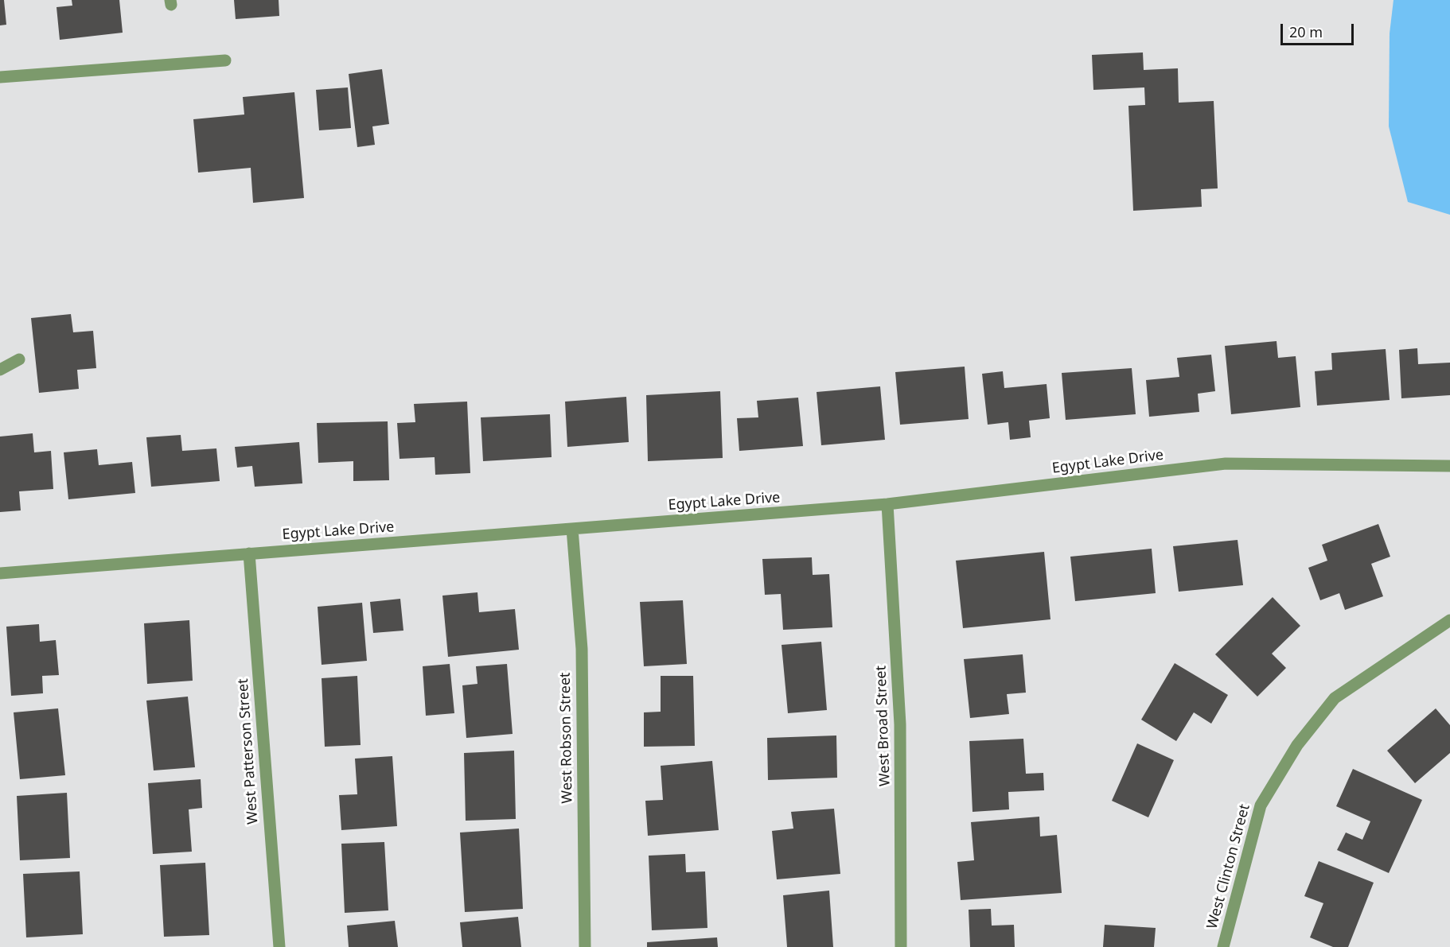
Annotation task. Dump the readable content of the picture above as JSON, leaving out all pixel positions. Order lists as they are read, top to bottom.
{
  "streets": {
    "street": [
      "Egypt Lake Drive",
      "West Broad Street",
      "West Robson Street",
      "West Patterson Street",
      "West Clinton Street"
    ]
  },
  "crossings": [
    ["Egypt Lake Drive", "West Broad Street"],
    ["Egypt Lake Drive", "West Robson Street"],
    ["Egypt Lake Drive", "West Patterson Street"]
  ],
  "scale_bar": "20 m"
}
